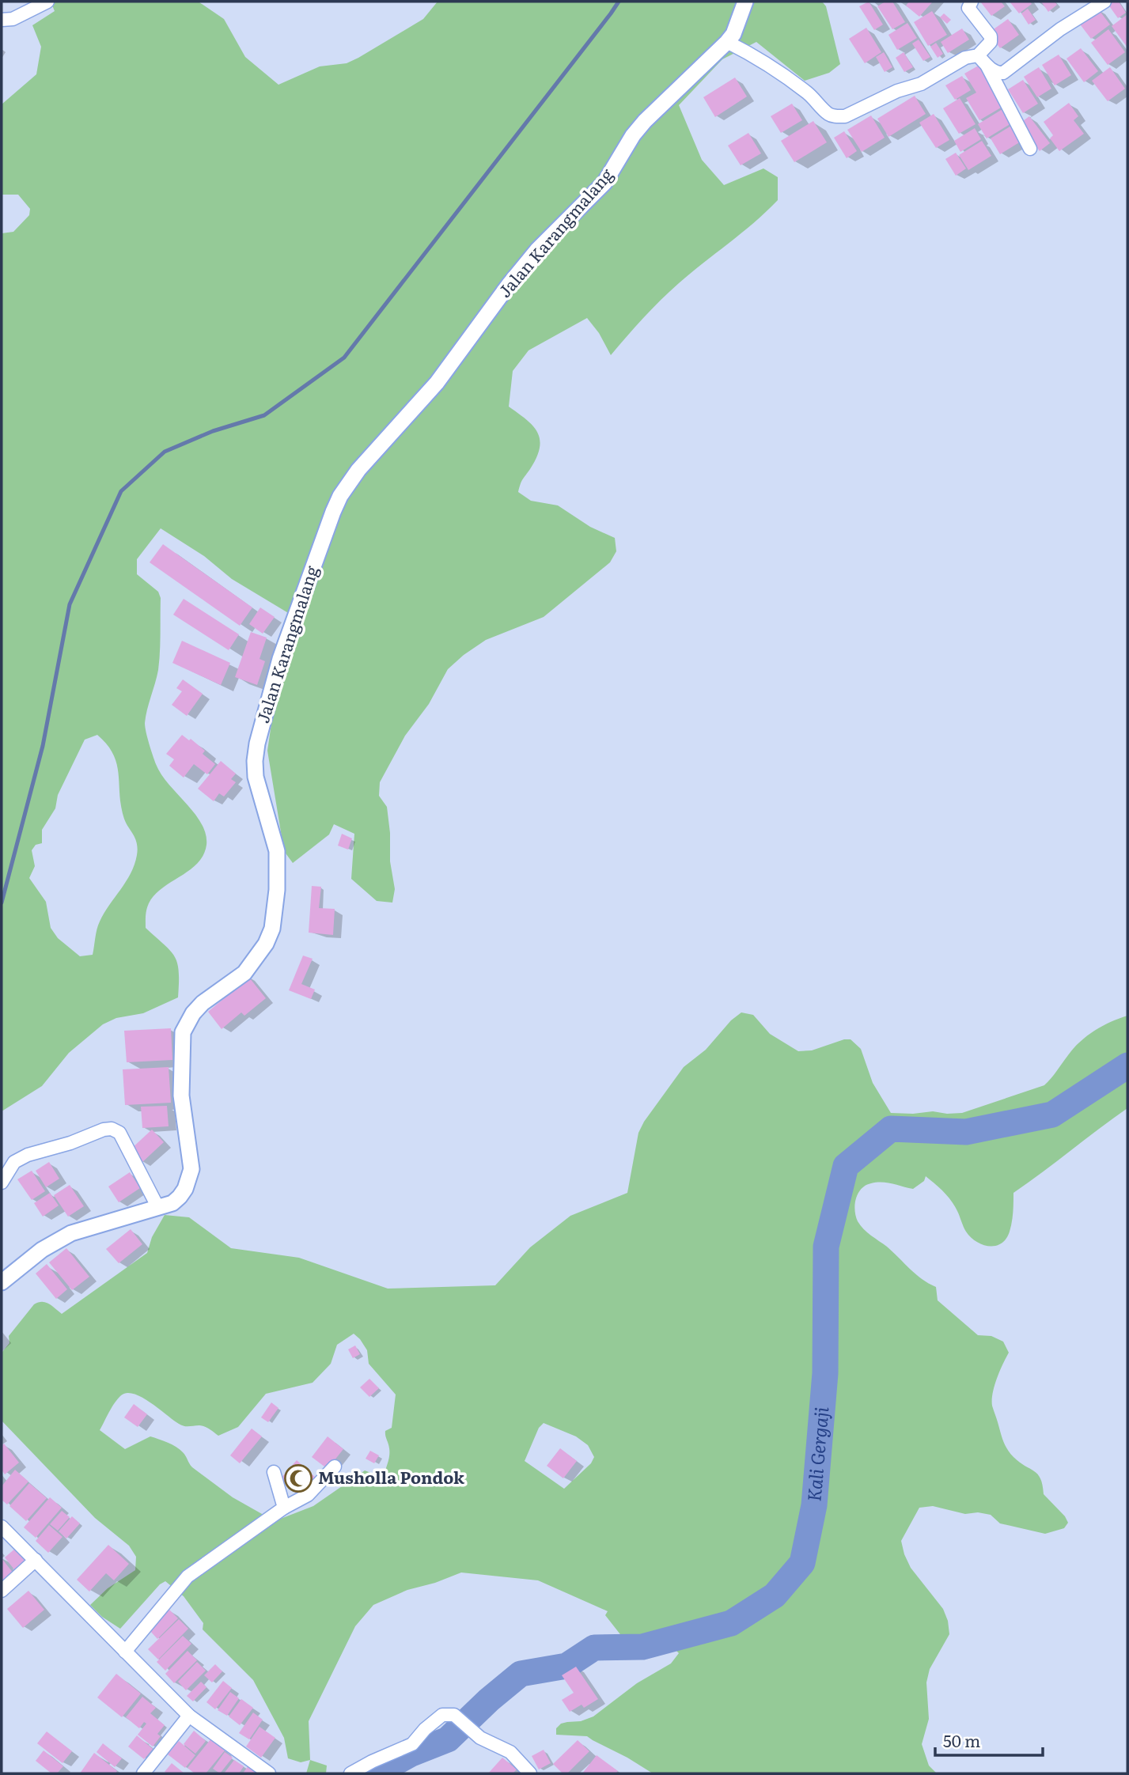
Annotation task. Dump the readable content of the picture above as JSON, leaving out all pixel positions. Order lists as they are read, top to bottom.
{
  "streets": {
    "street": ["Jalan Karangmalang"]
  },
  "water": ["Kali Gergaji"],
  "places": {
    "mosque": ["Musholla Pondok"]
  },
  "scale_bar": "50 m"
}
